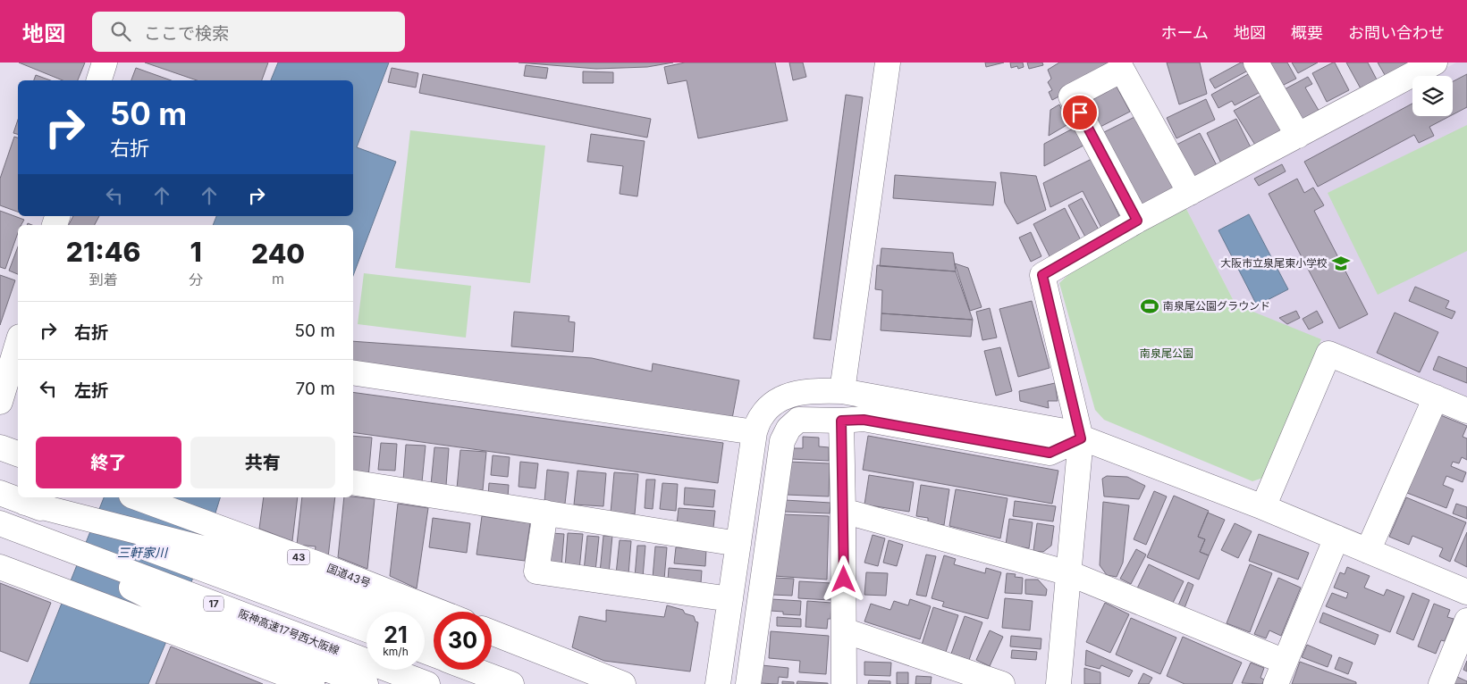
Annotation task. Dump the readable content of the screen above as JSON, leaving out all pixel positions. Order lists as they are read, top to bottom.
{
  "streets": {
    "main road": [
      "43",
      "国道43号",
      "17",
      "阪神高速17号西大阪線"
    ]
  },
  "water": ["三軒家川"],
  "parks": ["南泉尾公園"],
  "places": {
    "school or university": ["大阪市立泉尾東小学校"],
    "sports": ["南泉尾公園グラウンド"]
  },
  "page": {
    "header": "地図",
    "search": "ここで検索",
    "nav": [
      "ホーム",
      "地図",
      "概要",
      "お問い合わせ"
    ],
    "turn": ["50 m", "右折"],
    "eta": [
      "21:46",
      "到着",
      "1",
      "分",
      "240",
      "m"
    ],
    "list": [
      {
        "name": "右折",
        "value": "50 m"
      },
      {
        "name": "左折",
        "value": "70 m"
      }
    ],
    "buttons": ["終了", "共有"],
    "speed": "21 km/h",
    "limit": "30"
  }
}
